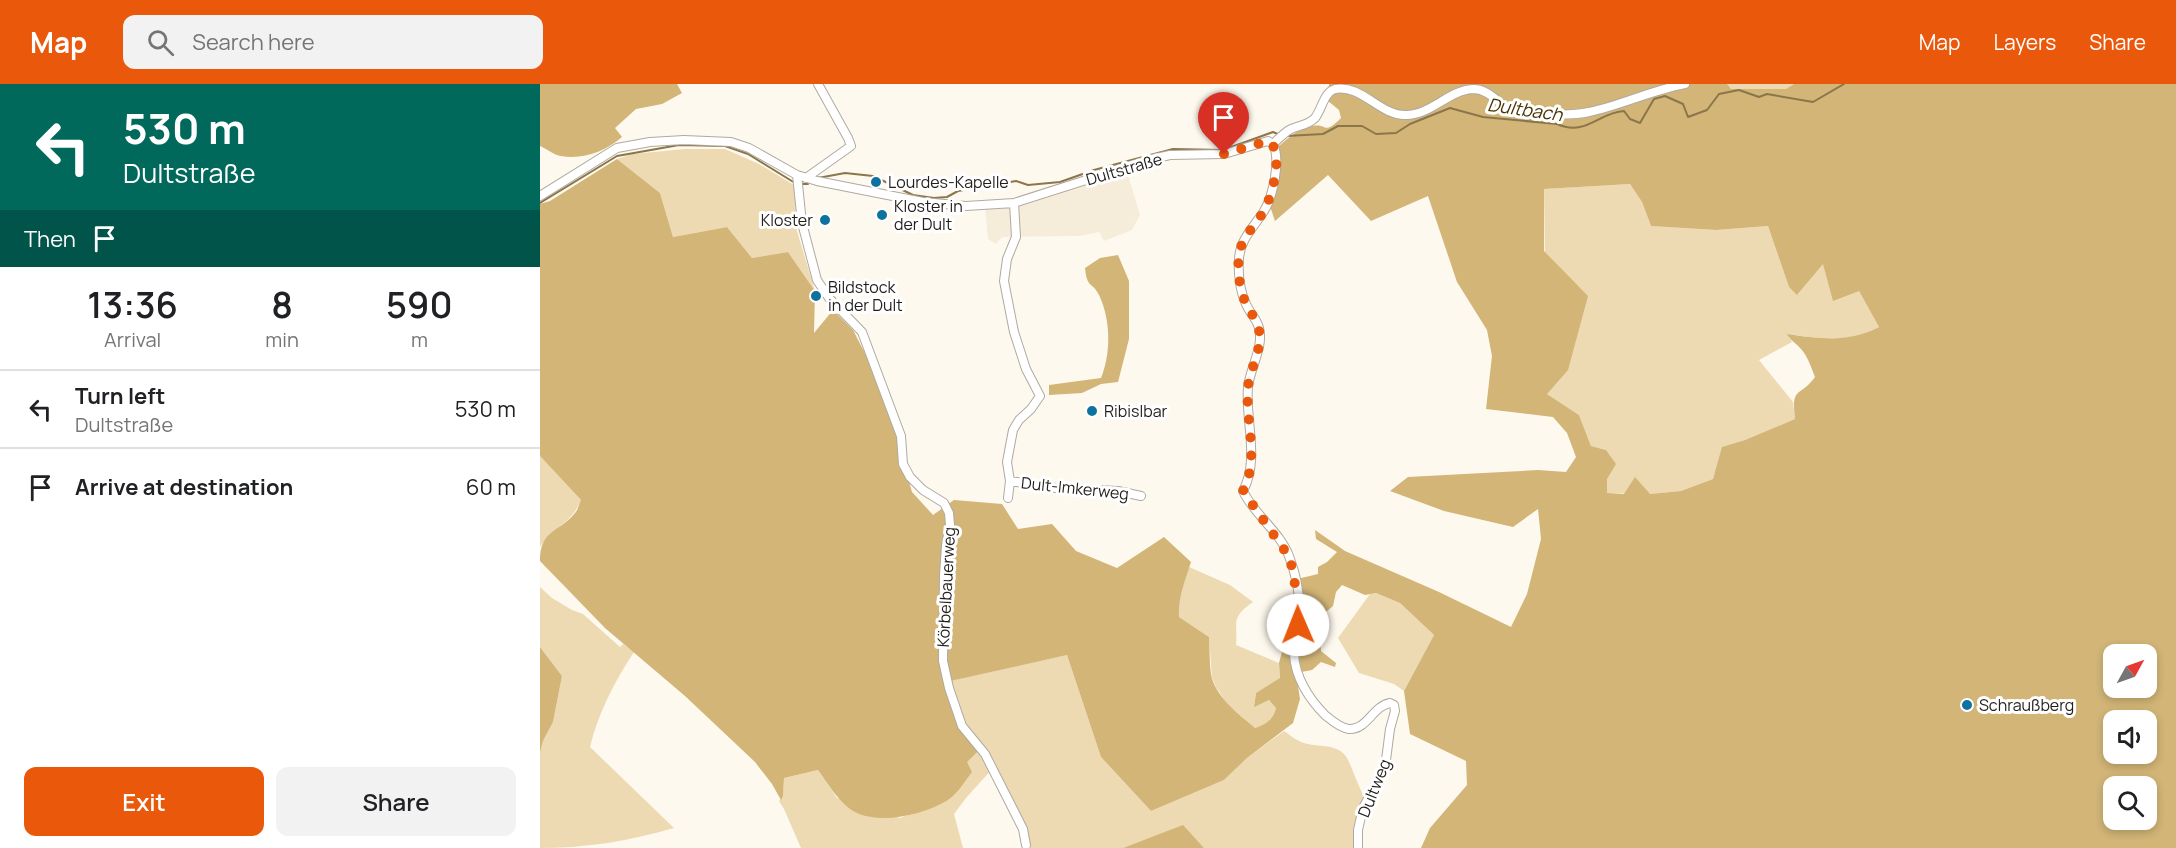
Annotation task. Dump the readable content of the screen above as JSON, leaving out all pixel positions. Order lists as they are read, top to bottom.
{
  "streets": {
    "street": [
      "Dultstraße",
      "Dult-Imkerweg",
      "Körbelbauerweg",
      "Dultweg"
    ]
  },
  "crossings": [
    ["Dultstraße", "Körbelbauerweg"],
    ["Dultstraße", "Dultweg"]
  ],
  "water": ["Dultbach"],
  "places": [
    "Lourdes-Kapelle",
    "Kloster in der Dult",
    "Kloster",
    "Bildstock in der Dult",
    "Ribislbar",
    "Schraußberg"
  ],
  "north": "top right",
  "page": {
    "header": "Map",
    "search": "Search here",
    "nav": ["Map", "Layers", "Share"],
    "turn": ["530 m", "Dultstraße"],
    "then": "Then",
    "eta": [
      "13:36",
      "Arrival",
      "8",
      "min",
      "590",
      "m"
    ],
    "list": [
      {
        "name": "Turn left",
        "note": "Dultstraße",
        "value": "530 m"
      },
      {
        "name": "Arrive at destination",
        "value": "60 m"
      }
    ],
    "buttons": ["Exit", "Share"]
  }
}
